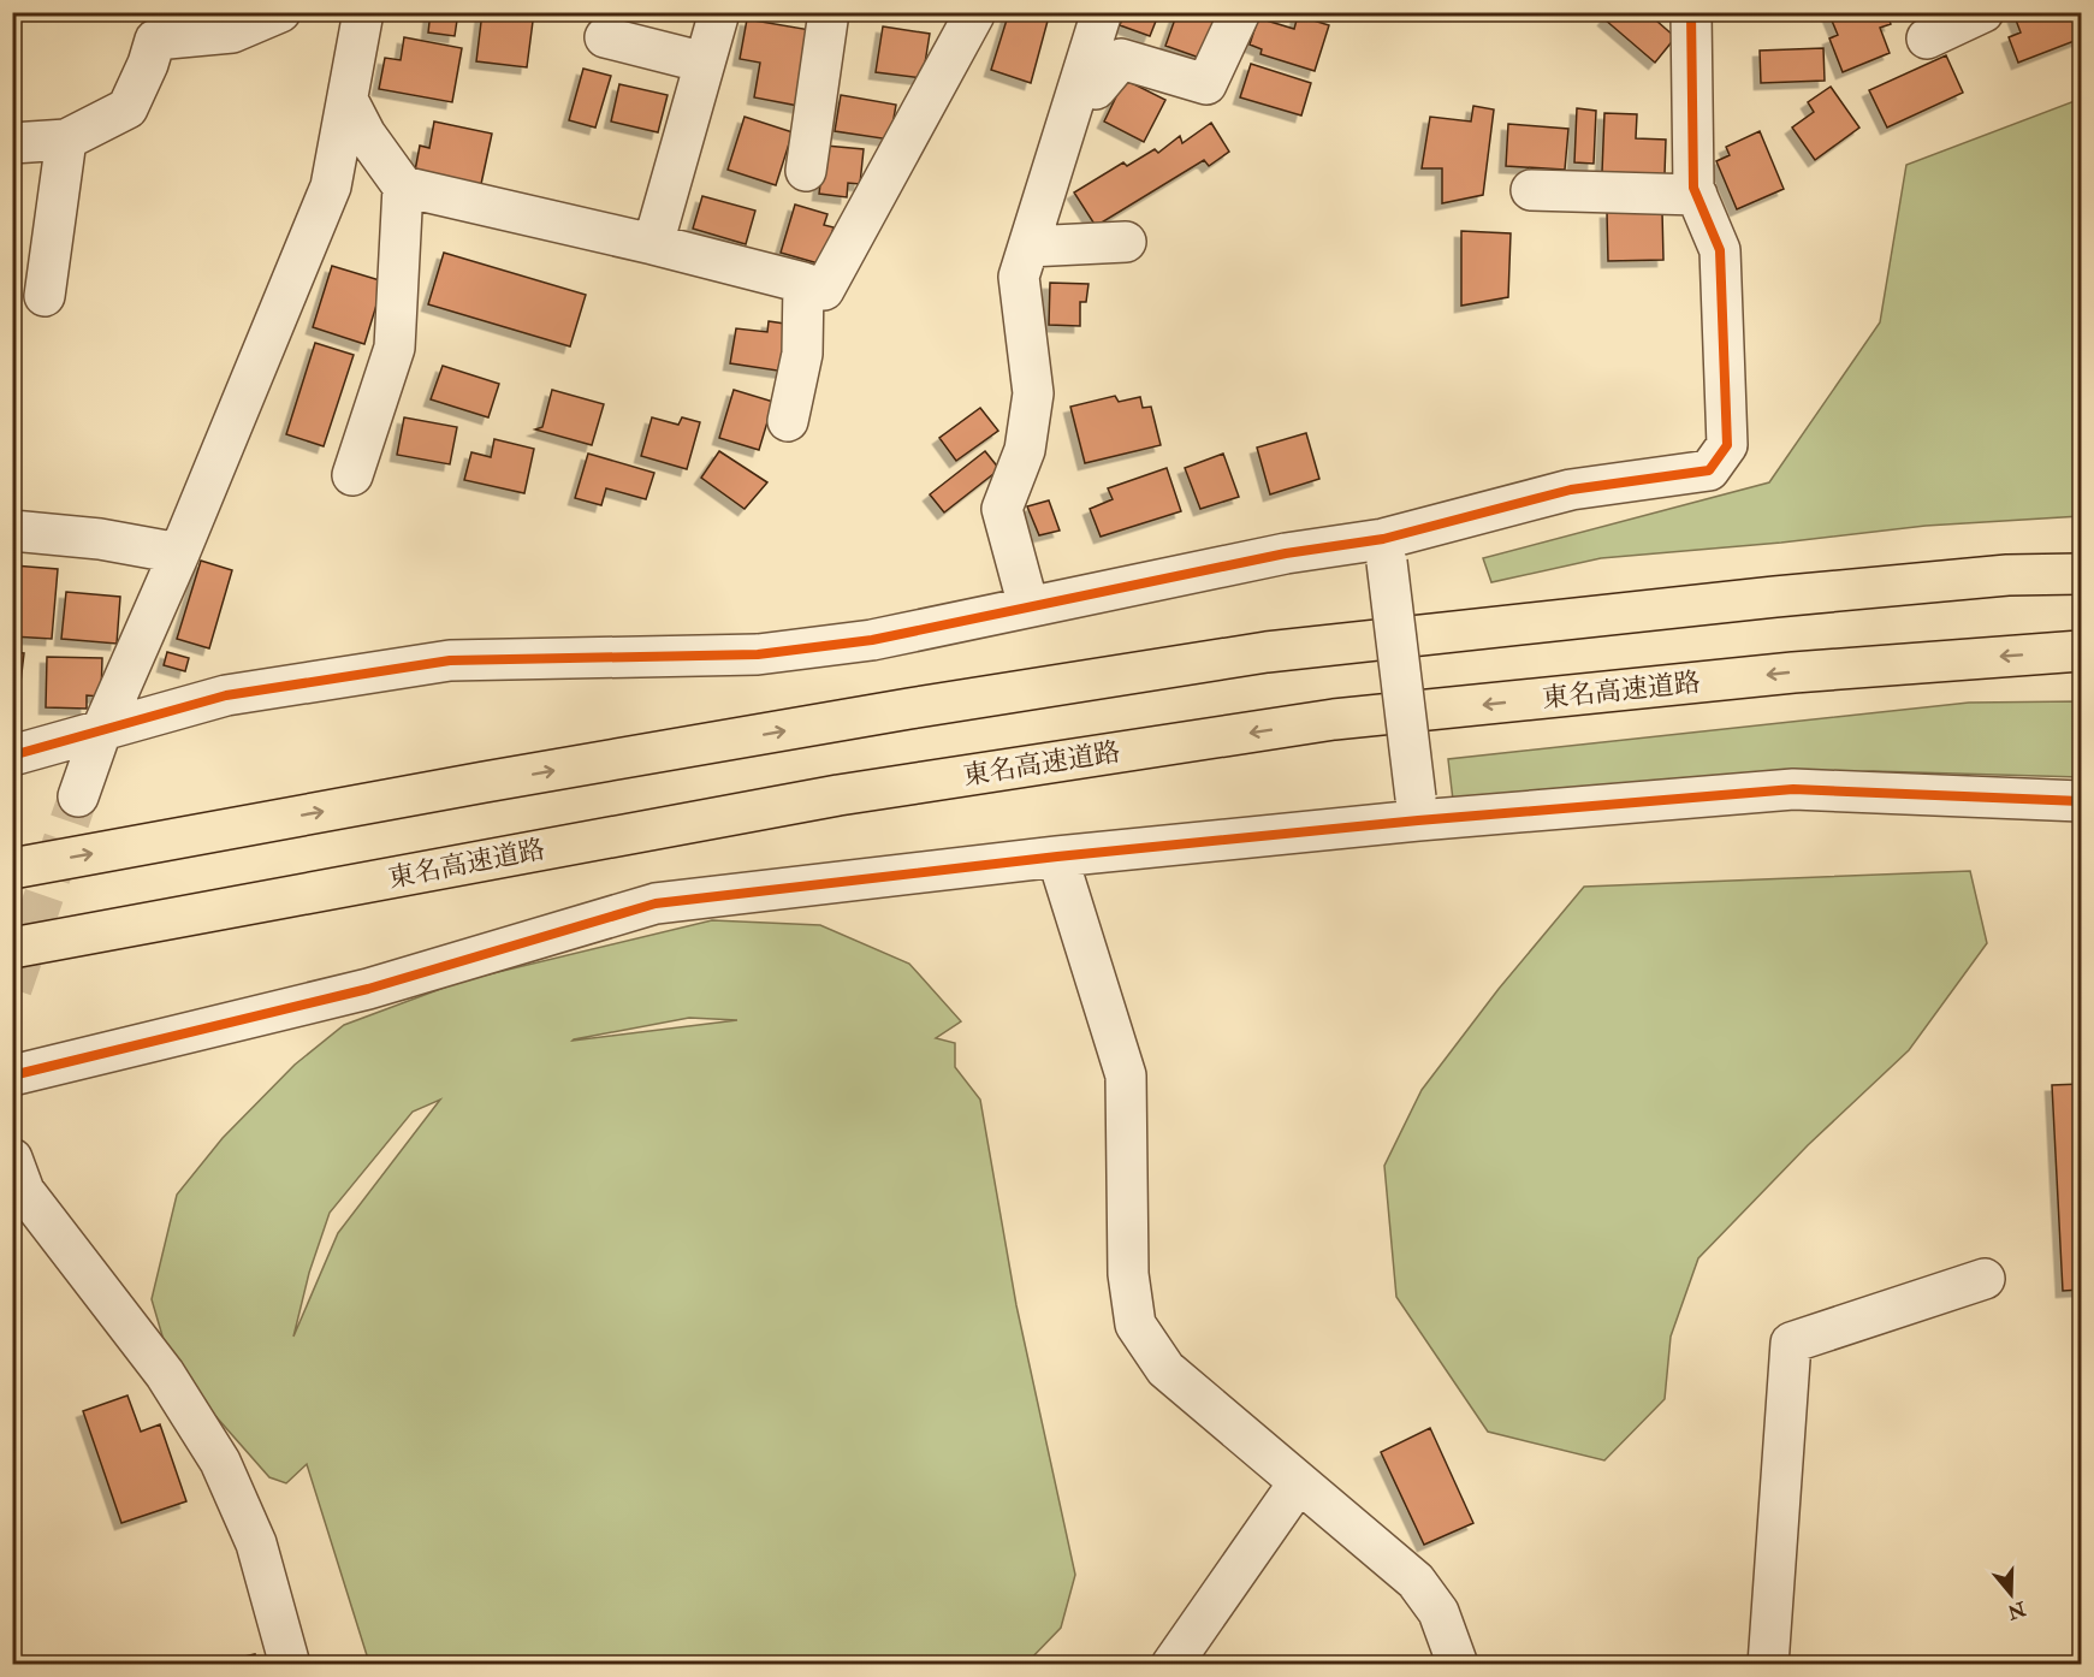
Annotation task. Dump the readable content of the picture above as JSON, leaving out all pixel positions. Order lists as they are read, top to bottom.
{
  "streets": {
    "highway": ["東名高速道路"]
  },
  "north": "bottom"
}
